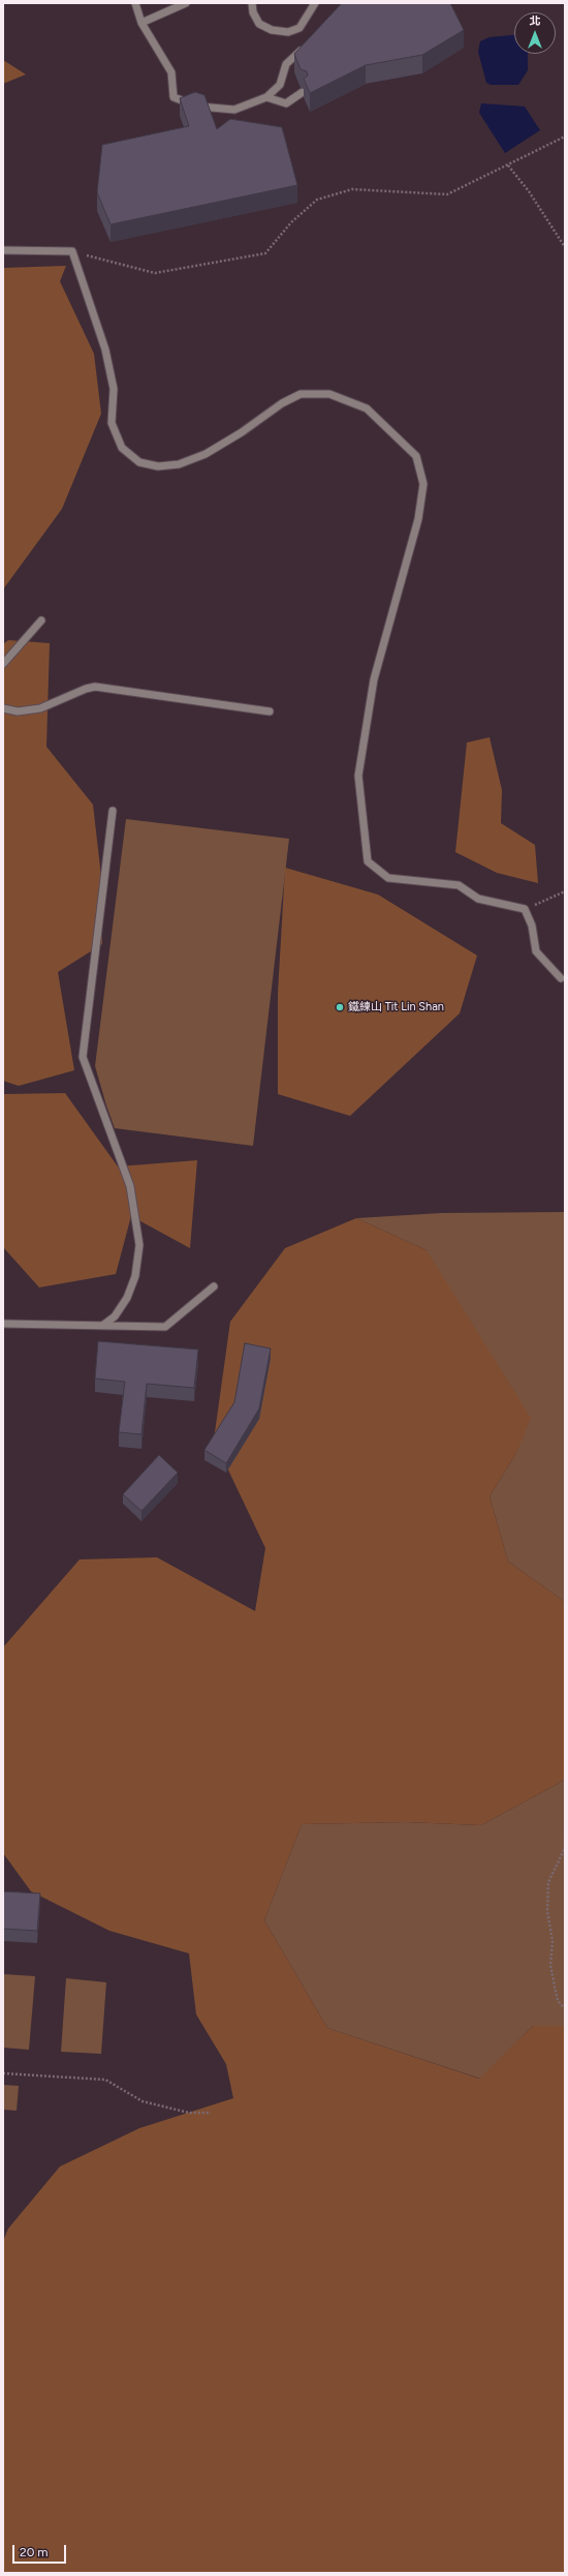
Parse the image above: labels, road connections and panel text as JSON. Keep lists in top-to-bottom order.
{
  "places": ["鐵練山 Tit Lin Shan"],
  "scale_bar": "20 m",
  "north": "top"
}
